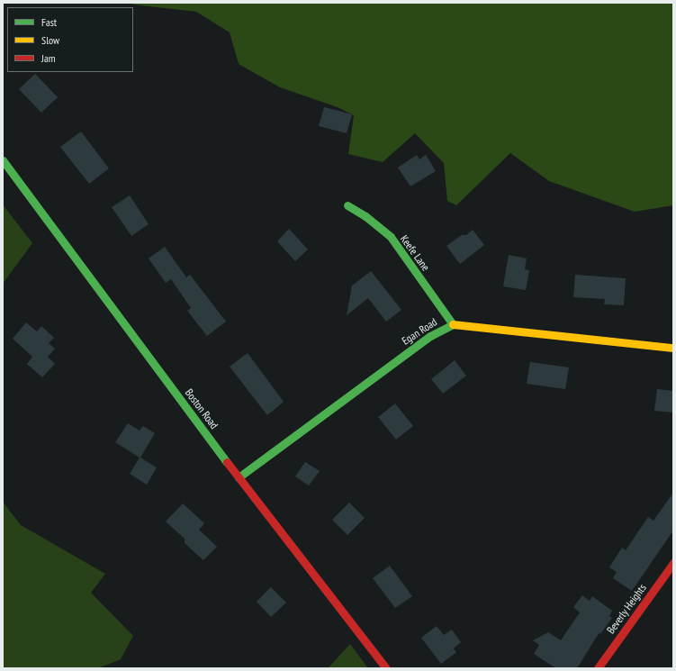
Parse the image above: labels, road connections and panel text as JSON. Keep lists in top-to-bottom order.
{
  "streets": {
    "street": [
      "Keefe Lane",
      "Egan Road",
      "Boston Road",
      "Beverly Heights"
    ]
  },
  "crossings": [
    ["Keefe Lane", "Egan Road"],
    ["Egan Road", "Boston Road"]
  ],
  "legend": ["Fast", "Slow", "Jam"]
}
